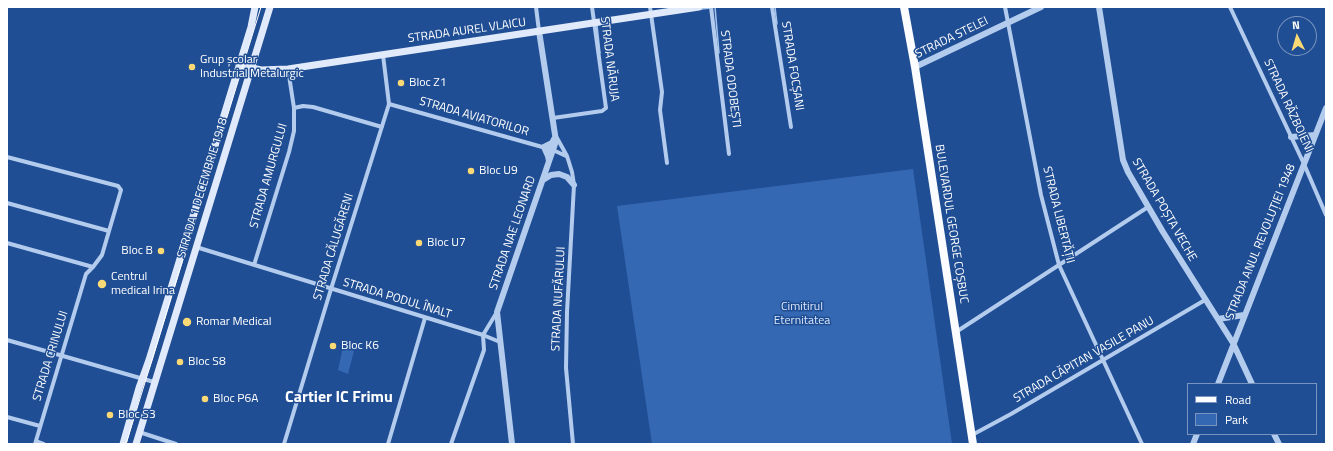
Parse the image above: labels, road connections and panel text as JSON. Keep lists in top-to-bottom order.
{
  "streets": {
    "main road": ["STRADA AUREL VLAICU", "STRADA 1 DECEMBRIE 1918", "BULEVARDUL GEORGE COȘBUC"],
    "street": [
      "STRADA STELEI",
      "STRADA NĂRUJA",
      "STRADA FOCȘANI",
      "STRADA ODOBEȘTI",
      "STRADA RĂZBOIENI",
      "STRADA AVIATORILOR",
      "STRADA AMURGULUI",
      "STRADA POȘTA VECHE",
      "STRADA LIBERTĂȚII",
      "STRADA NAE LEONARD",
      "STRADA ANUL REVOLUȚIEI 1948",
      "STRADA CĂLUGĂRENI",
      "STRADA PODUL ÎNALT",
      "STRADA NUFĂRULUI",
      "STRADA CRINULUI",
      "STRADA CĂPITAN VASILE PANU"
    ]
  },
  "crossings": [
    ["STRADA AUREL VLAICU", "STRADA NĂRUJA"],
    ["STRADA AUREL VLAICU", "STRADA AMURGULUI"],
    ["STRADA AUREL VLAICU", "STRADA 1 DECEMBRIE 1918"],
    ["STRADA AUREL VLAICU", "STRADA NAE LEONARD"],
    ["STRADA AUREL VLAICU", "STRADA CĂLUGĂRENI"],
    ["STRADA STELEI", "STRADA LIBERTĂȚII"],
    ["STRADA STELEI", "BULEVARDUL GEORGE COȘBUC"],
    ["STRADA NĂRUJA", "STRADA NAE LEONARD"],
    ["STRADA RĂZBOIENI", "STRADA ANUL REVOLUȚIEI 1948"],
    ["STRADA AVIATORILOR", "STRADA NAE LEONARD"],
    ["STRADA AVIATORILOR", "STRADA CĂLUGĂRENI"],
    ["STRADA AMURGULUI", "STRADA PODUL ÎNALT"],
    ["STRADA 1 DECEMBRIE 1918", "STRADA PODUL ÎNALT"],
    ["STRADA POȘTA VECHE", "STRADA ANUL REVOLUȚIEI 1948"],
    ["STRADA POȘTA VECHE", "STRADA CĂPITAN VASILE PANU"],
    ["STRADA LIBERTĂȚII", "STRADA CĂPITAN VASILE PANU"],
    ["BULEVARDUL GEORGE COȘBUC", "STRADA CĂPITAN VASILE PANU"],
    ["STRADA NAE LEONARD", "STRADA PODUL ÎNALT"],
    ["STRADA NAE LEONARD", "STRADA NUFĂRULUI"],
    ["STRADA CĂLUGĂRENI", "STRADA PODUL ÎNALT"]
  ],
  "districts": ["Cartier IC Frimu"],
  "parks": ["Cimitirul Eternitatea"],
  "places": [
    "Grup școlar Industrial Metalurgic",
    "Bloc Z1",
    "Bloc U9",
    "Bloc U7",
    "Bloc B",
    "Centrul medical Irina",
    "Romar Medical",
    "Bloc K6",
    "Bloc S8",
    "Bloc P6A",
    "Bloc S3"
  ],
  "legend": ["Road", "Park"],
  "north": "top"
}
